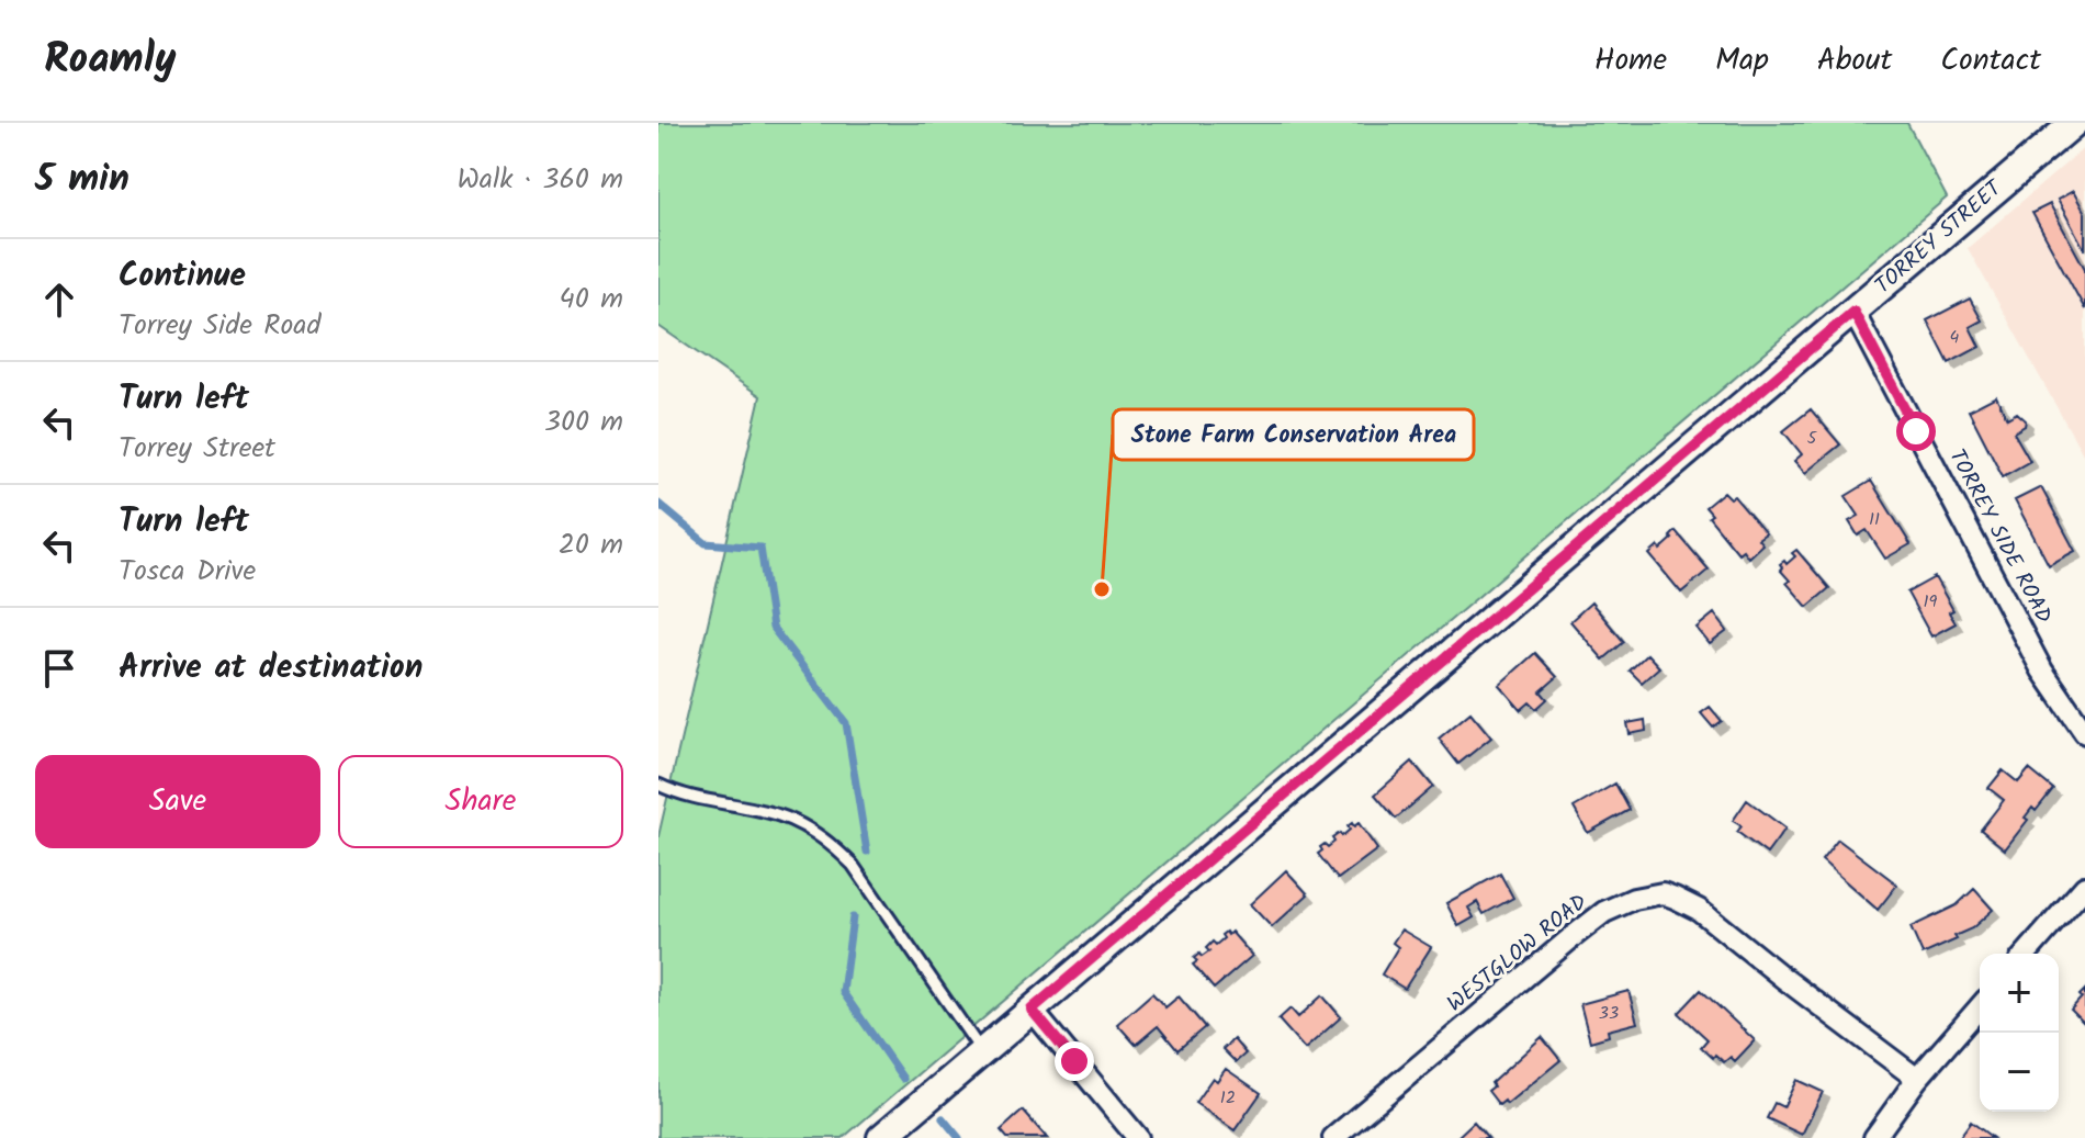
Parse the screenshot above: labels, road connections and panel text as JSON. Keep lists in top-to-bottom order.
{
  "streets": {
    "main road": ["TORREY STREET"],
    "street": ["TORREY SIDE ROAD", "WESTGLOW ROAD"]
  },
  "crossings": [
    ["TORREY STREET", "TORREY SIDE ROAD"]
  ],
  "places": ["Stone Farm Conservation Area"],
  "house_numbers": [
    "4",
    "5",
    "11",
    "19",
    "33",
    "12"
  ],
  "page": {
    "header": "Roamly",
    "nav": [
      "Home",
      "Map",
      "About",
      "Contact"
    ],
    "heading": ["5 min", "Walk · 360 m"],
    "list": [
      ["Continue", "Torrey Side Road", "40 m"],
      ["Turn left", "Torrey Street", "300 m"],
      ["Turn left", "Tosca Drive", "20 m"],
      "Arrive at destination"
    ],
    "buttons": ["Save", "Share"],
    "map_buttons": ["+", "−"]
  }
}
